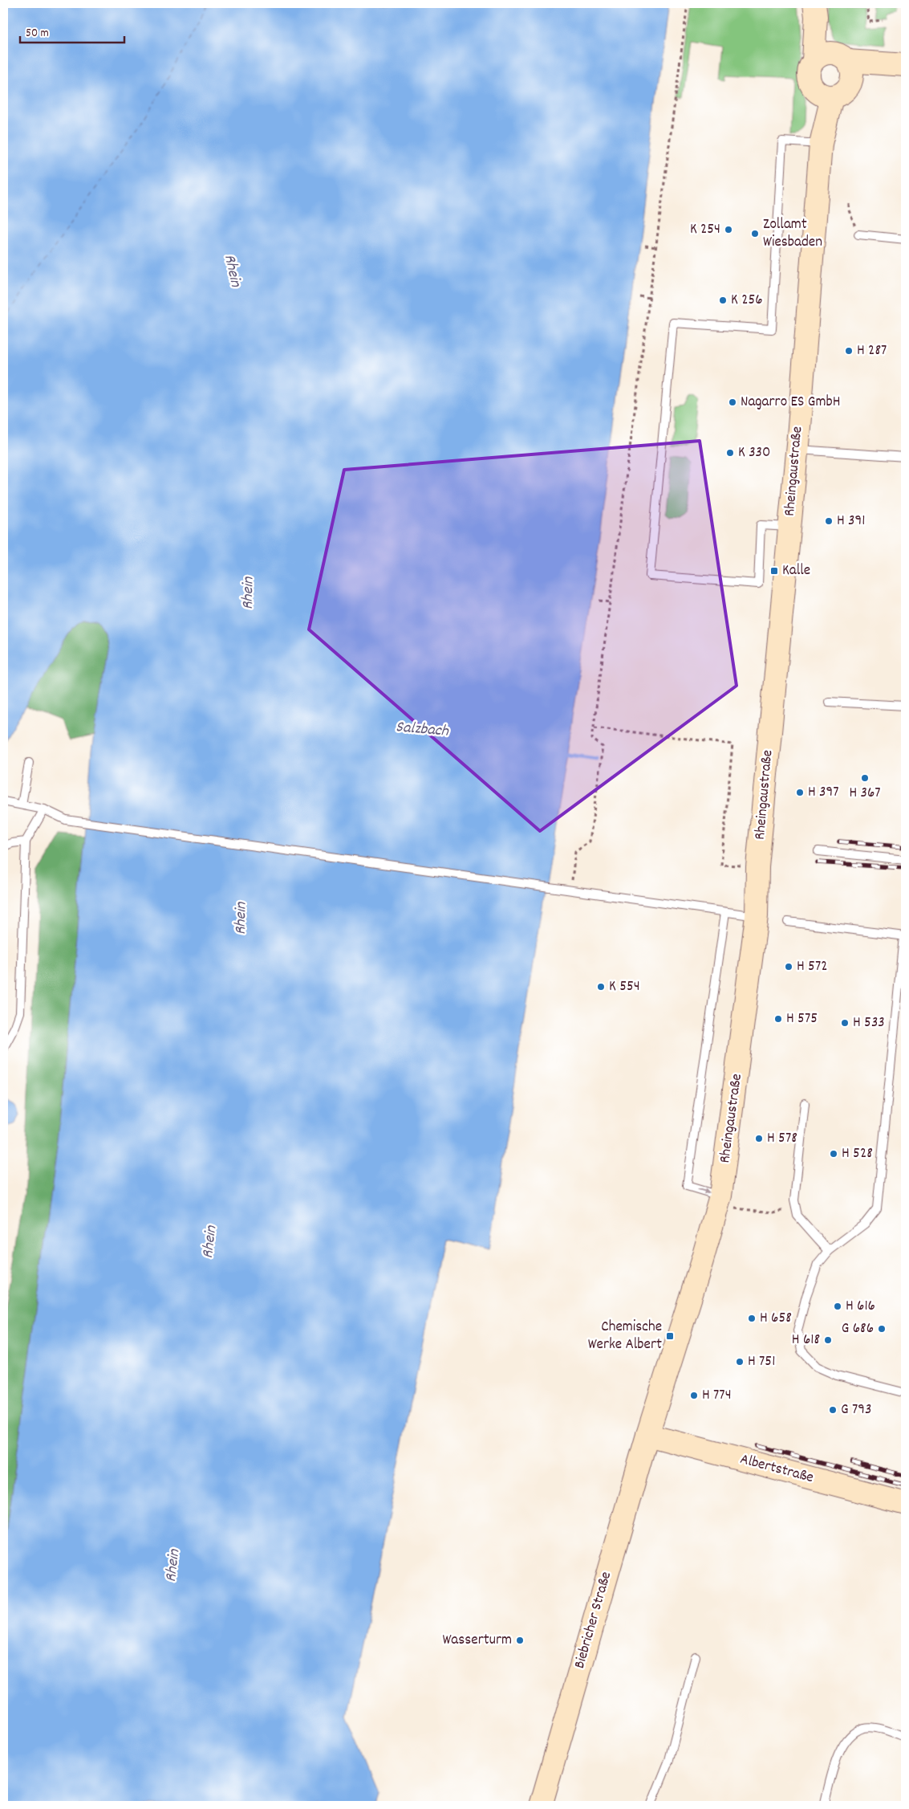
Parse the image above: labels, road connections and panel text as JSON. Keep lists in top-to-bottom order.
{
  "streets": {
    "street": ["Rheingaustraße", "Albertstraße", "Biebricher Straße"]
  },
  "crossings": [
    ["Rheingaustraße", "Albertstraße"],
    ["Rheingaustraße", "Biebricher Straße"],
    ["Albertstraße", "Biebricher Straße"]
  ],
  "water": ["Rhein", "Salzbach"],
  "places": {
    "other": [
      "K 254",
      "Zollamt Wiesbaden",
      "K 256",
      "H 287",
      "Nagarro ES GmbH",
      "K 330",
      "H 391",
      "H 367",
      "H 397",
      "H 572",
      "K 554",
      "H 575",
      "H 533",
      "H 578",
      "H 528",
      "H 616",
      "H 658",
      "G 686",
      "H 618",
      "H 751",
      "H 774",
      "G 793",
      "Wasserturm"
    ],
    "transit": ["Kalle", "Chemische Werke Albert"]
  },
  "scale_bar": "50 m"
}
